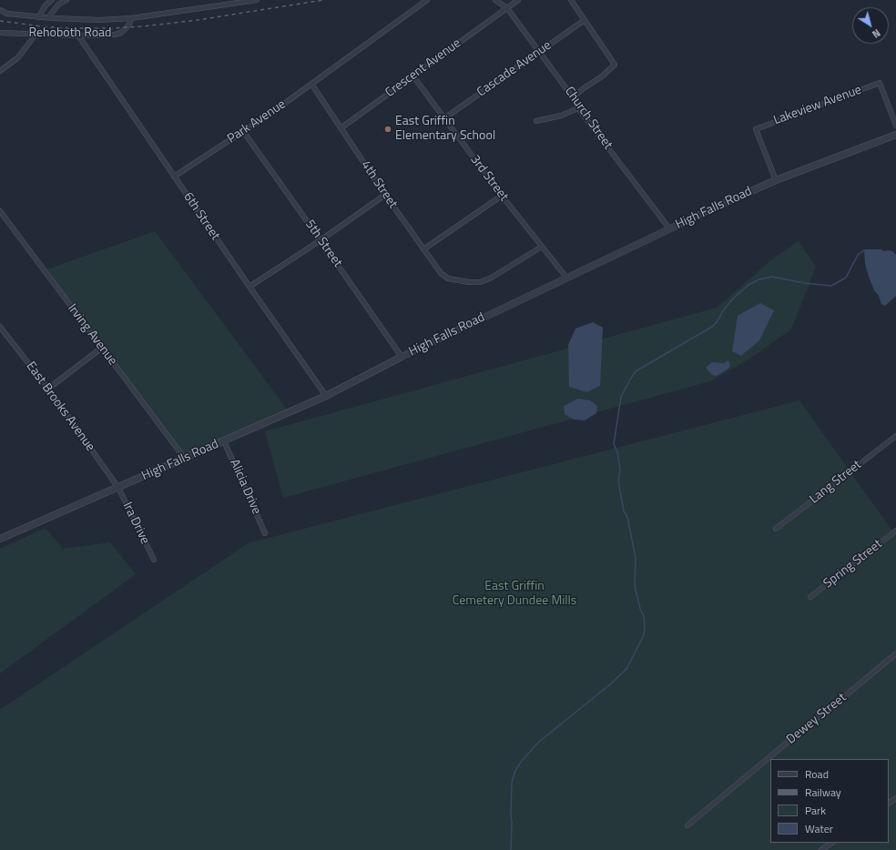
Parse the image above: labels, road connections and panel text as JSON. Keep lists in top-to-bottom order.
{
  "streets": {
    "street": [
      "Rehoboth Road",
      "Crescent Avenue",
      "Cascade Avenue",
      "Lakeview Avenue",
      "Church Street",
      "Park Avenue",
      "3rd Street",
      "4th Street",
      "High Falls Road",
      "6th Street",
      "5th Street",
      "Irving Avenue",
      "East Brooks Avenue",
      "Lang Street",
      "Alicia Drive",
      "Ira Drive",
      "Spring Street",
      "Dewey Street"
    ]
  },
  "crossings": [
    ["Rehoboth Road", "6th Street"],
    ["Crescent Avenue", "Church Street"],
    ["Crescent Avenue", "3rd Street"],
    ["Crescent Avenue", "4th Street"],
    ["Cascade Avenue", "Church Street"],
    ["Cascade Avenue", "3rd Street"],
    ["Lakeview Avenue", "High Falls Road"],
    ["Church Street", "High Falls Road"],
    ["Park Avenue", "4th Street"],
    ["Park Avenue", "6th Street"],
    ["Park Avenue", "5th Street"],
    ["3rd Street", "4th Street"],
    ["3rd Street", "High Falls Road"],
    ["High Falls Road", "6th Street"],
    ["High Falls Road", "5th Street"],
    ["High Falls Road", "Irving Avenue"],
    ["High Falls Road", "East Brooks Avenue"],
    ["High Falls Road", "Alicia Drive"],
    ["High Falls Road", "Ira Drive"],
    ["East Brooks Avenue", "Ira Drive"]
  ],
  "parks": ["East Griffin Cemetery Dundee Mills"],
  "places": ["East Griffin Elementary School"],
  "legend": [
    "Road",
    "Railway",
    "Park",
    "Water"
  ],
  "north": "bottom right"
}
